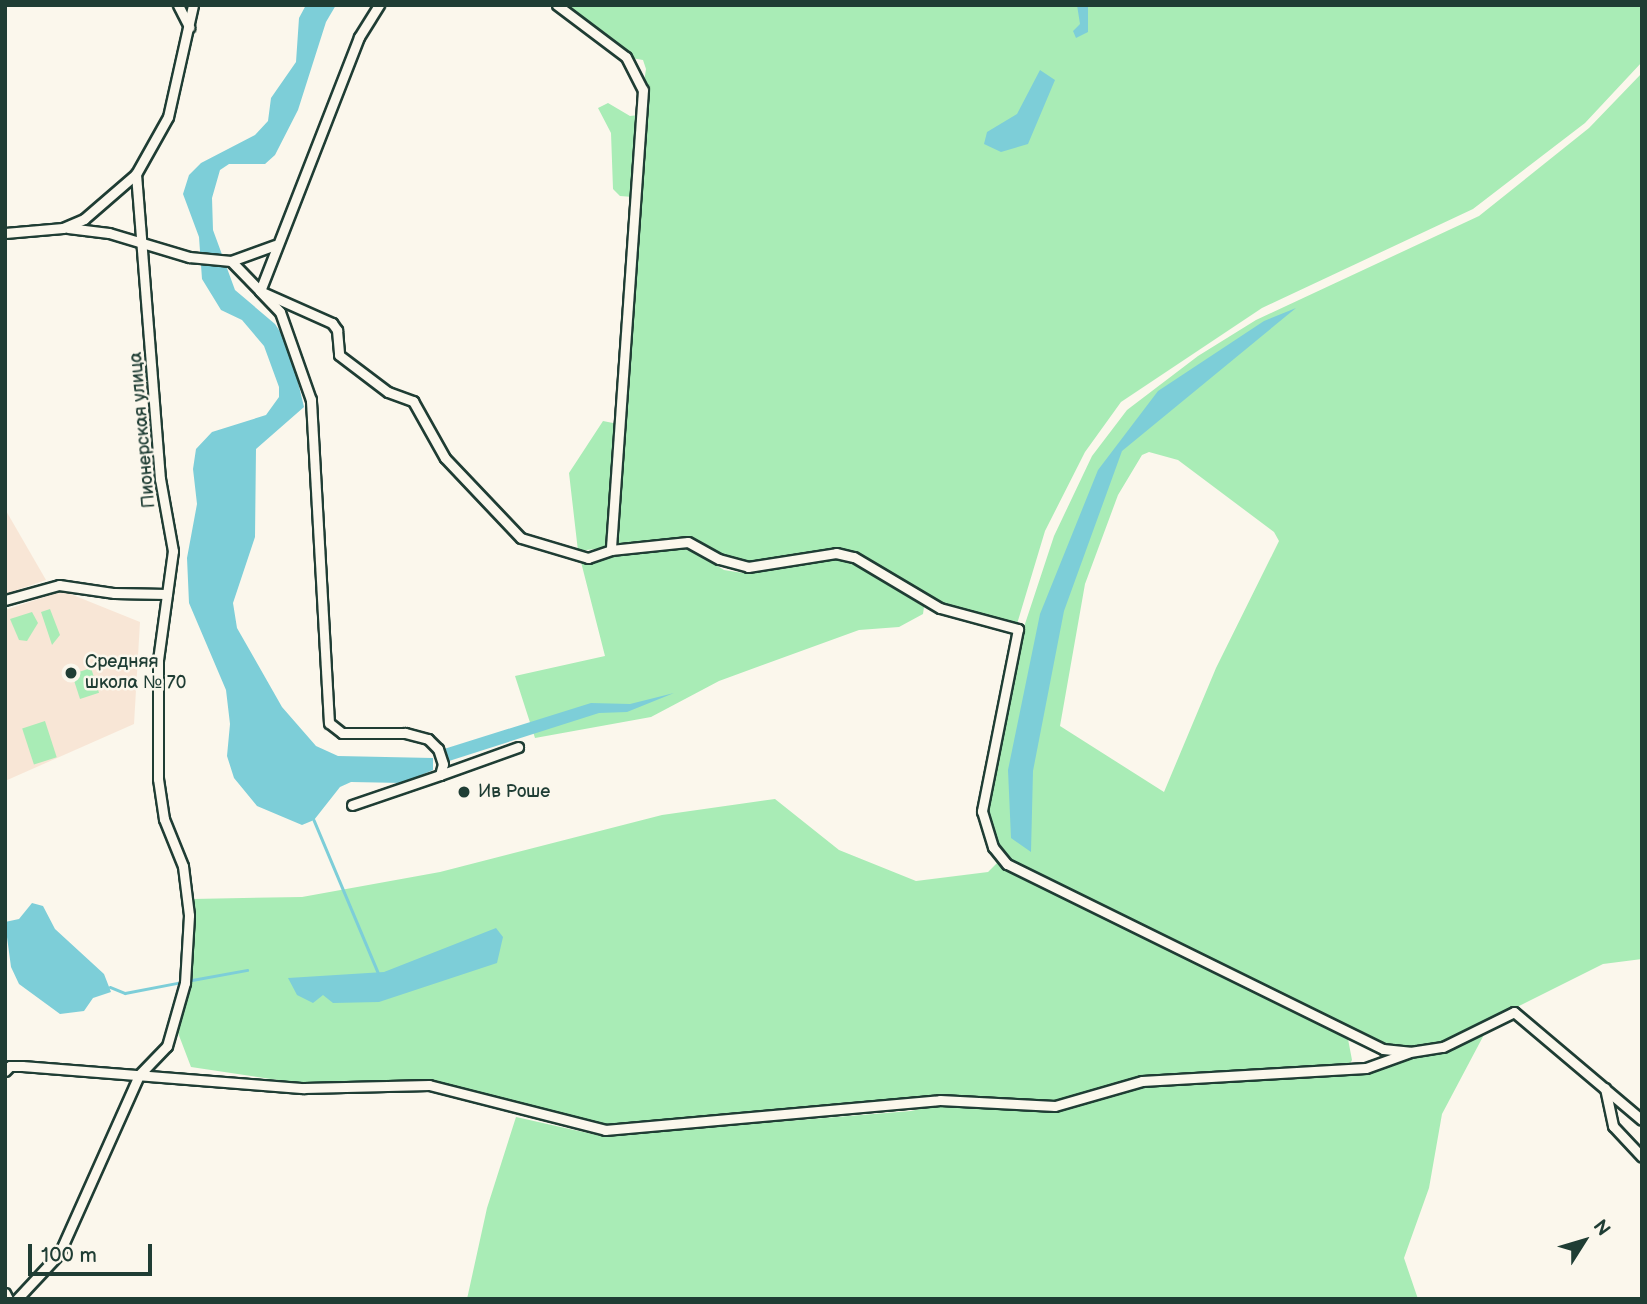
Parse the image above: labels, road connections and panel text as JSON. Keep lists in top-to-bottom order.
{
  "streets": {
    "street": ["Пионерская улица"]
  },
  "places": ["Средняя школа № 70", "Ив Роше"],
  "scale_bar": "100 m",
  "north": "top right"
}
